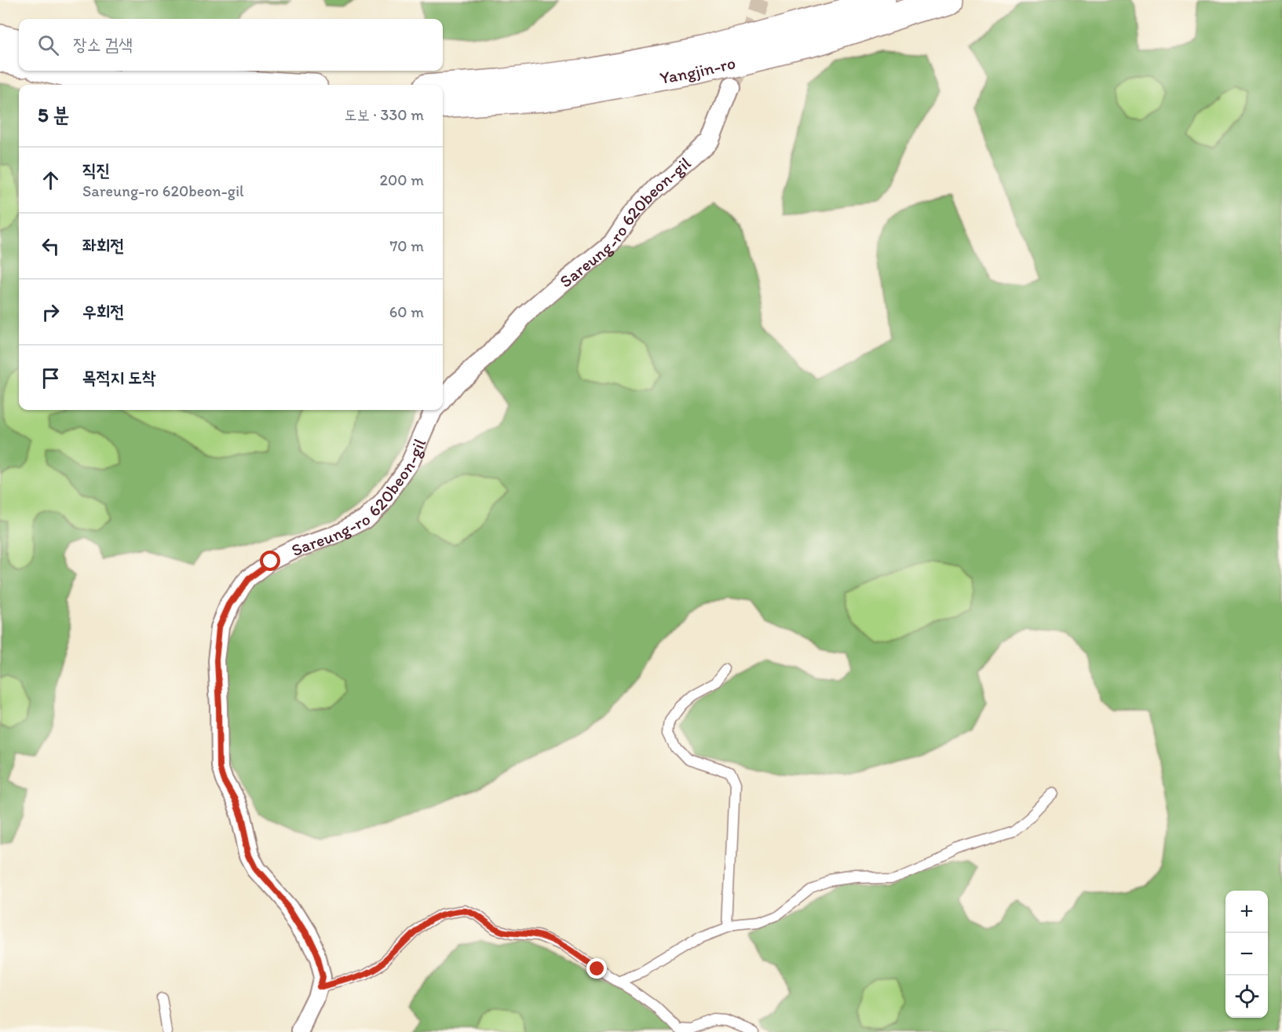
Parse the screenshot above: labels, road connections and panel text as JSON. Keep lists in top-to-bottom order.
{
  "streets": {
    "main road": ["Yangjin-ro"],
    "street": ["Sareung-ro 620beon-gil"]
  },
  "page": {
    "search": "장소 검색",
    "heading": ["5 분", "도보 · 330 m"],
    "list": [
      ["직진", "Sareung-ro 620beon-gil", "200 m"],
      ["좌회전", "70 m"],
      ["우회전", "60 m"],
      "목적지 도착"
    ],
    "map_buttons": ["+", "−"]
  }
}
